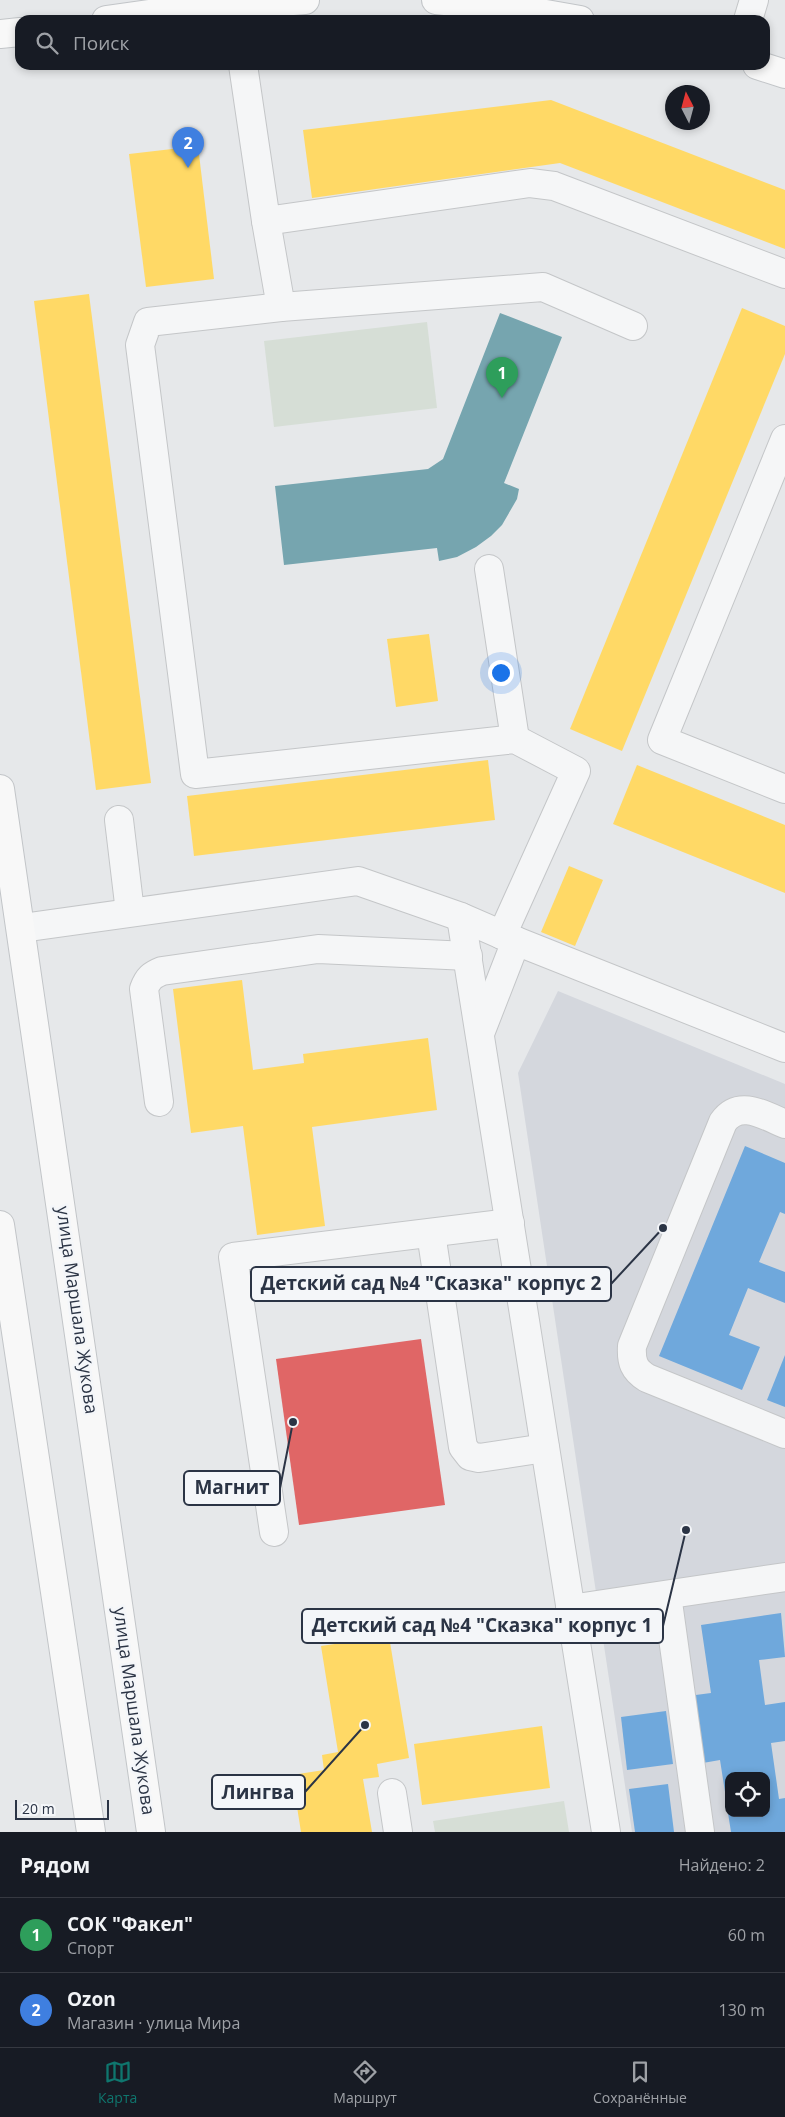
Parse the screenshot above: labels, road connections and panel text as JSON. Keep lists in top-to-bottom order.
{
  "streets": {
    "main road": ["улица Маршала Жукова"]
  },
  "places": [
    "Детский сад №4 \"Сказка\" корпус 2",
    "Магнит",
    "Детский сад №4 \"Сказка\" корпус 1",
    "Лингва"
  ],
  "scale_bar": "20 m",
  "north": "top",
  "page": {
    "search": "Поиск",
    "pins": ["2", "1"],
    "scale": "20 m",
    "heading": ["Рядом", "Найдено: 2"],
    "list": [
      {
        "mark": "1",
        "name": "СОК \"Факел\"",
        "note": "Спорт",
        "value": "60 m"
      },
      {
        "mark": "2",
        "name": "Ozon",
        "note": "Магазин · улица Мира",
        "value": "130 m"
      }
    ],
    "nav": ["Карта", "Маршрут", "Сохранённые"]
  }
}
